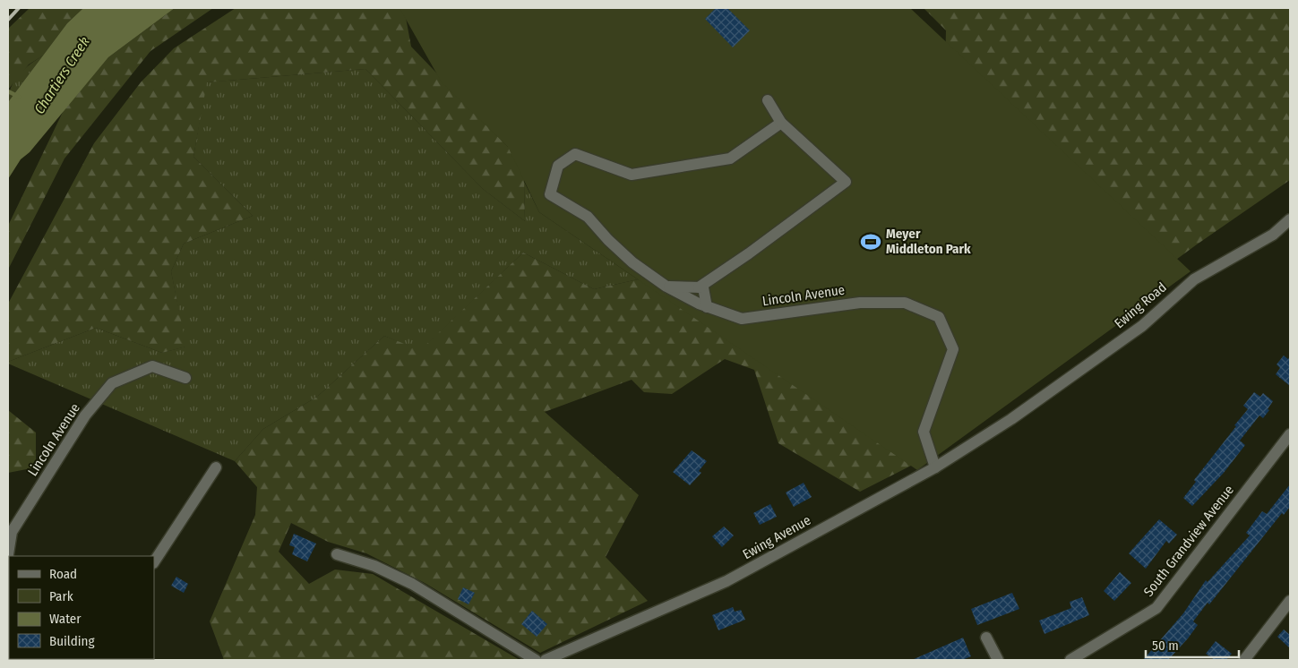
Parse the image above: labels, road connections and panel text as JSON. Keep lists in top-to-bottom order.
{
  "streets": {
    "street": [
      "Lincoln Avenue",
      "Ewing Road",
      "Ewing Avenue",
      "South Grandview Avenue"
    ]
  },
  "crossings": [
    ["Lincoln Avenue", "Ewing Avenue"],
    ["Ewing Road", "Ewing Avenue"]
  ],
  "water": ["Chartiers Creek"],
  "places": {
    "sports": ["Meyer Middleton Park"]
  },
  "legend": [
    "Road",
    "Park",
    "Water",
    "Building"
  ],
  "scale_bar": "50 m"
}
